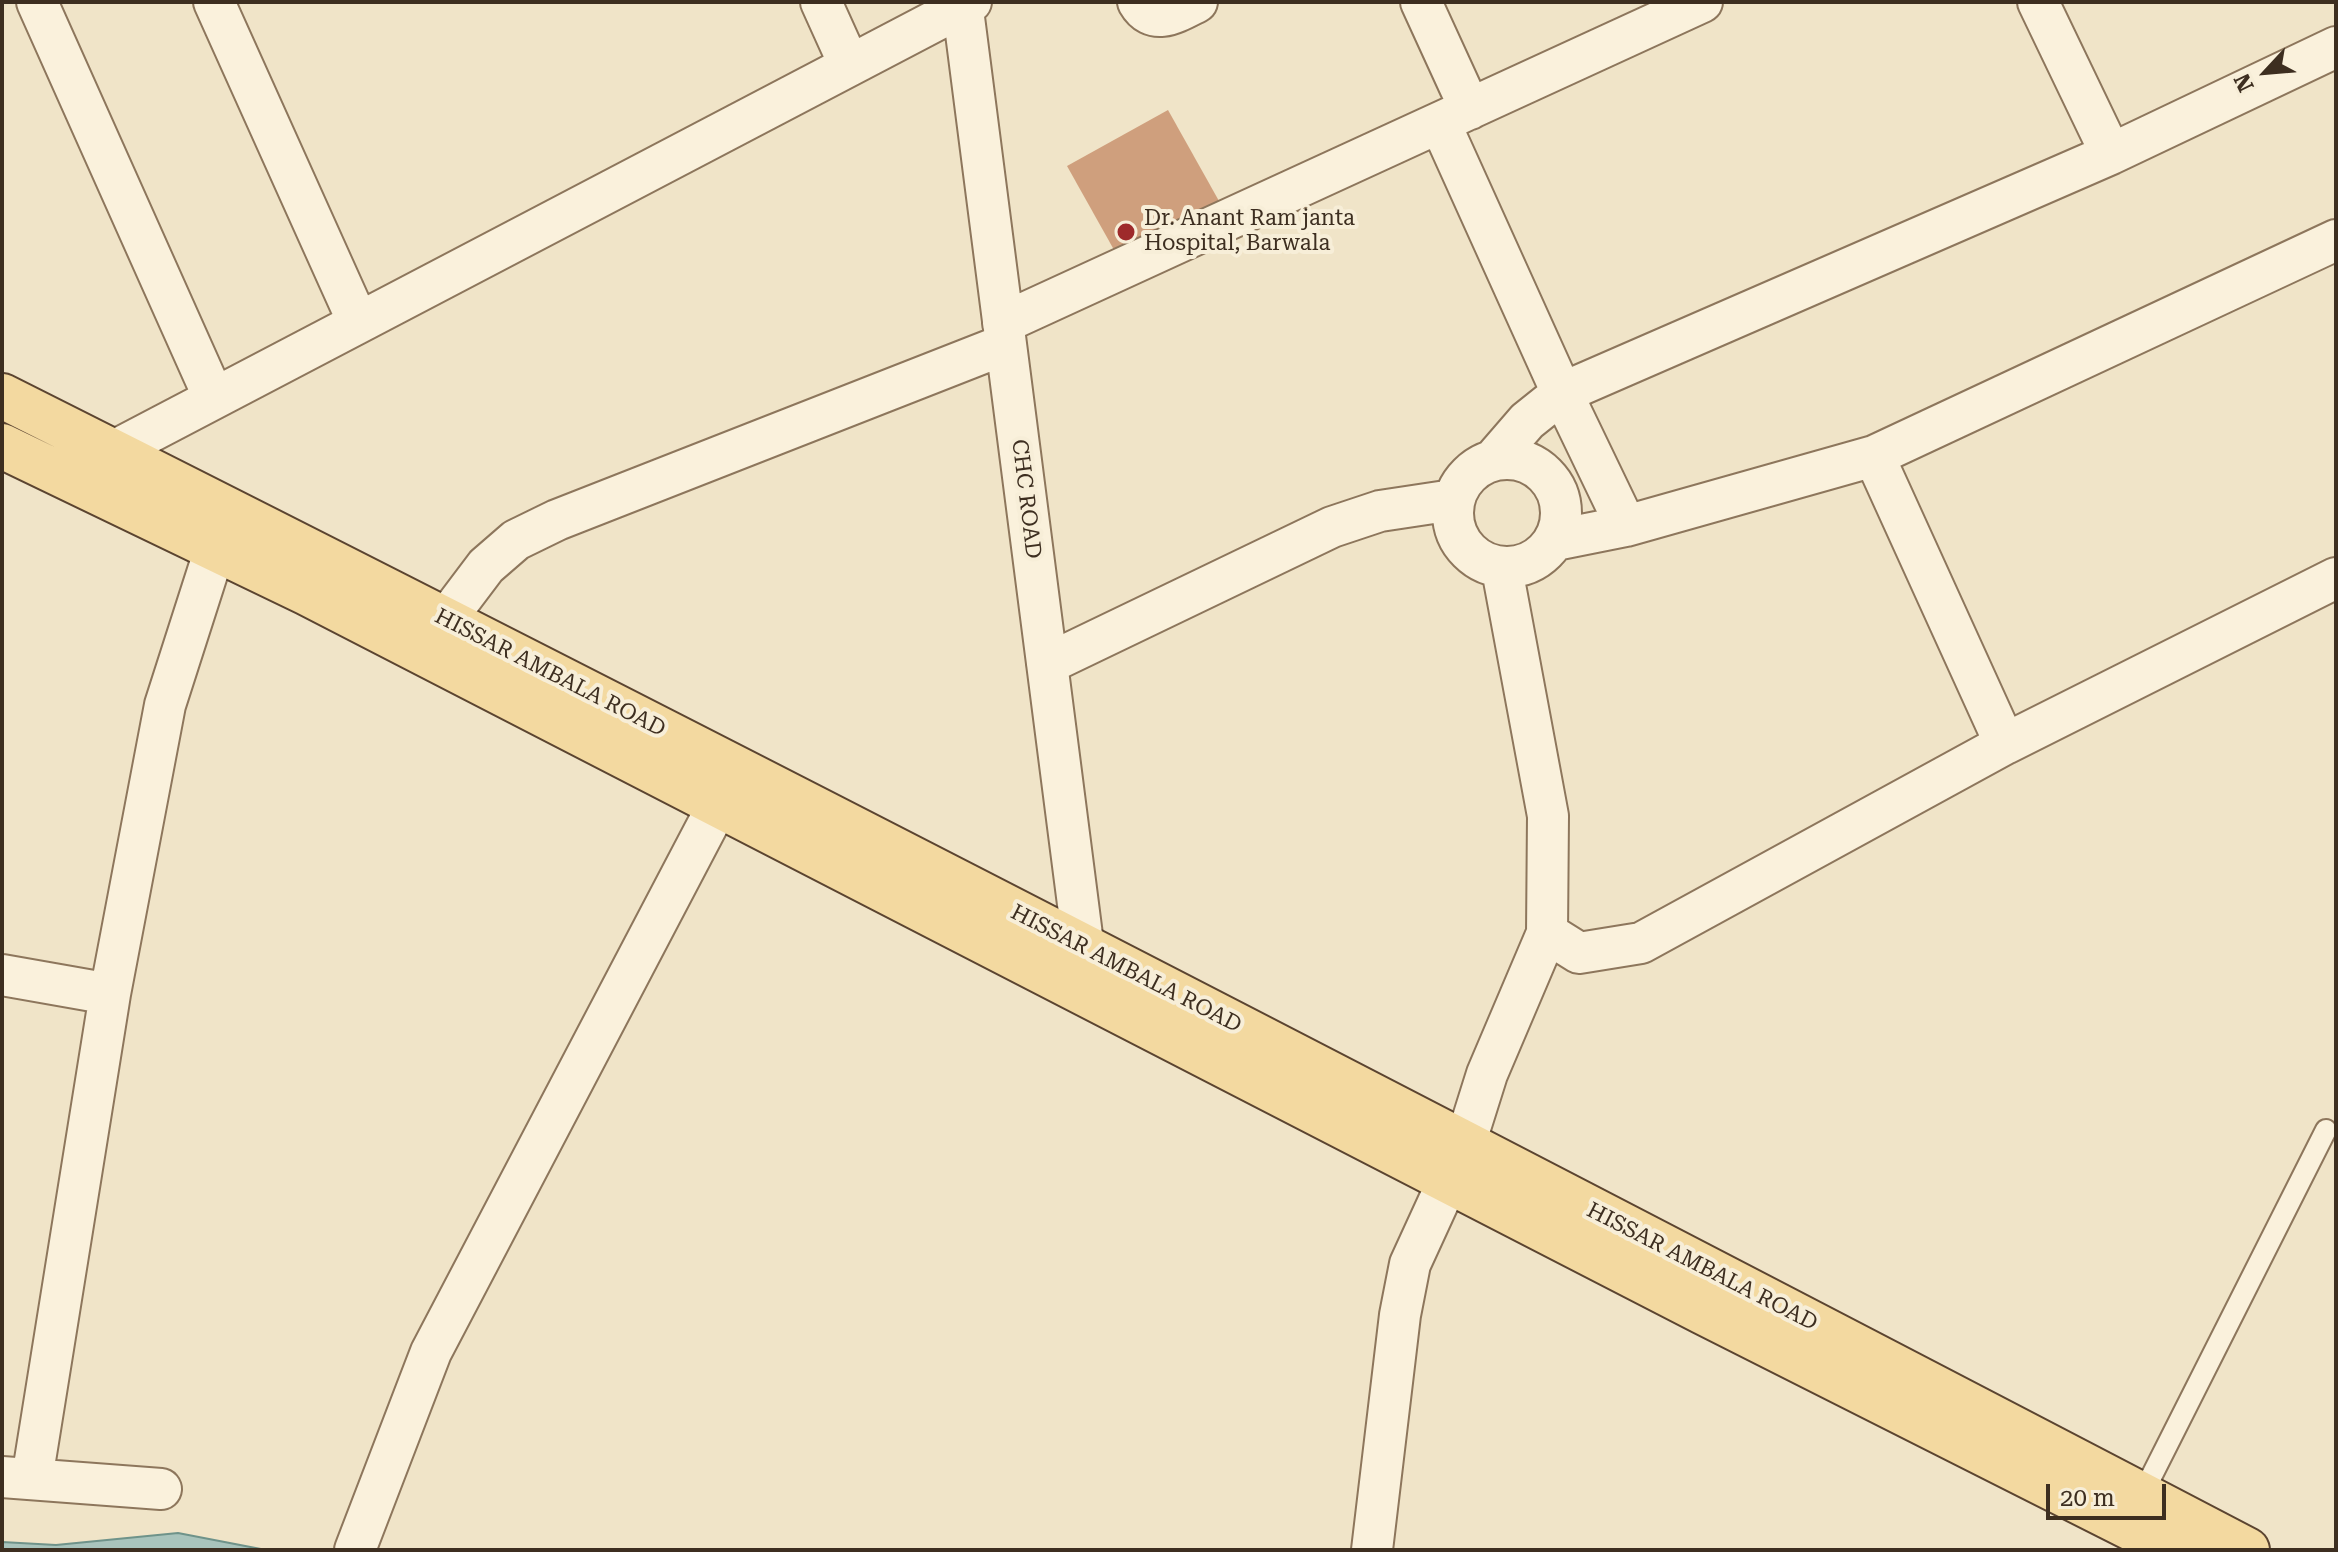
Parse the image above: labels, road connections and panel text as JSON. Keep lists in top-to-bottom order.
{
  "streets": {
    "main road": ["HISSAR AMBALA ROAD"],
    "street": ["CHC ROAD"]
  },
  "crossings": [
    ["CHC ROAD", "HISSAR AMBALA ROAD"]
  ],
  "places": ["Dr. Anant Ram janta Hospital, Barwala"],
  "scale_bar": "20 m",
  "north": "bottom left"
}
